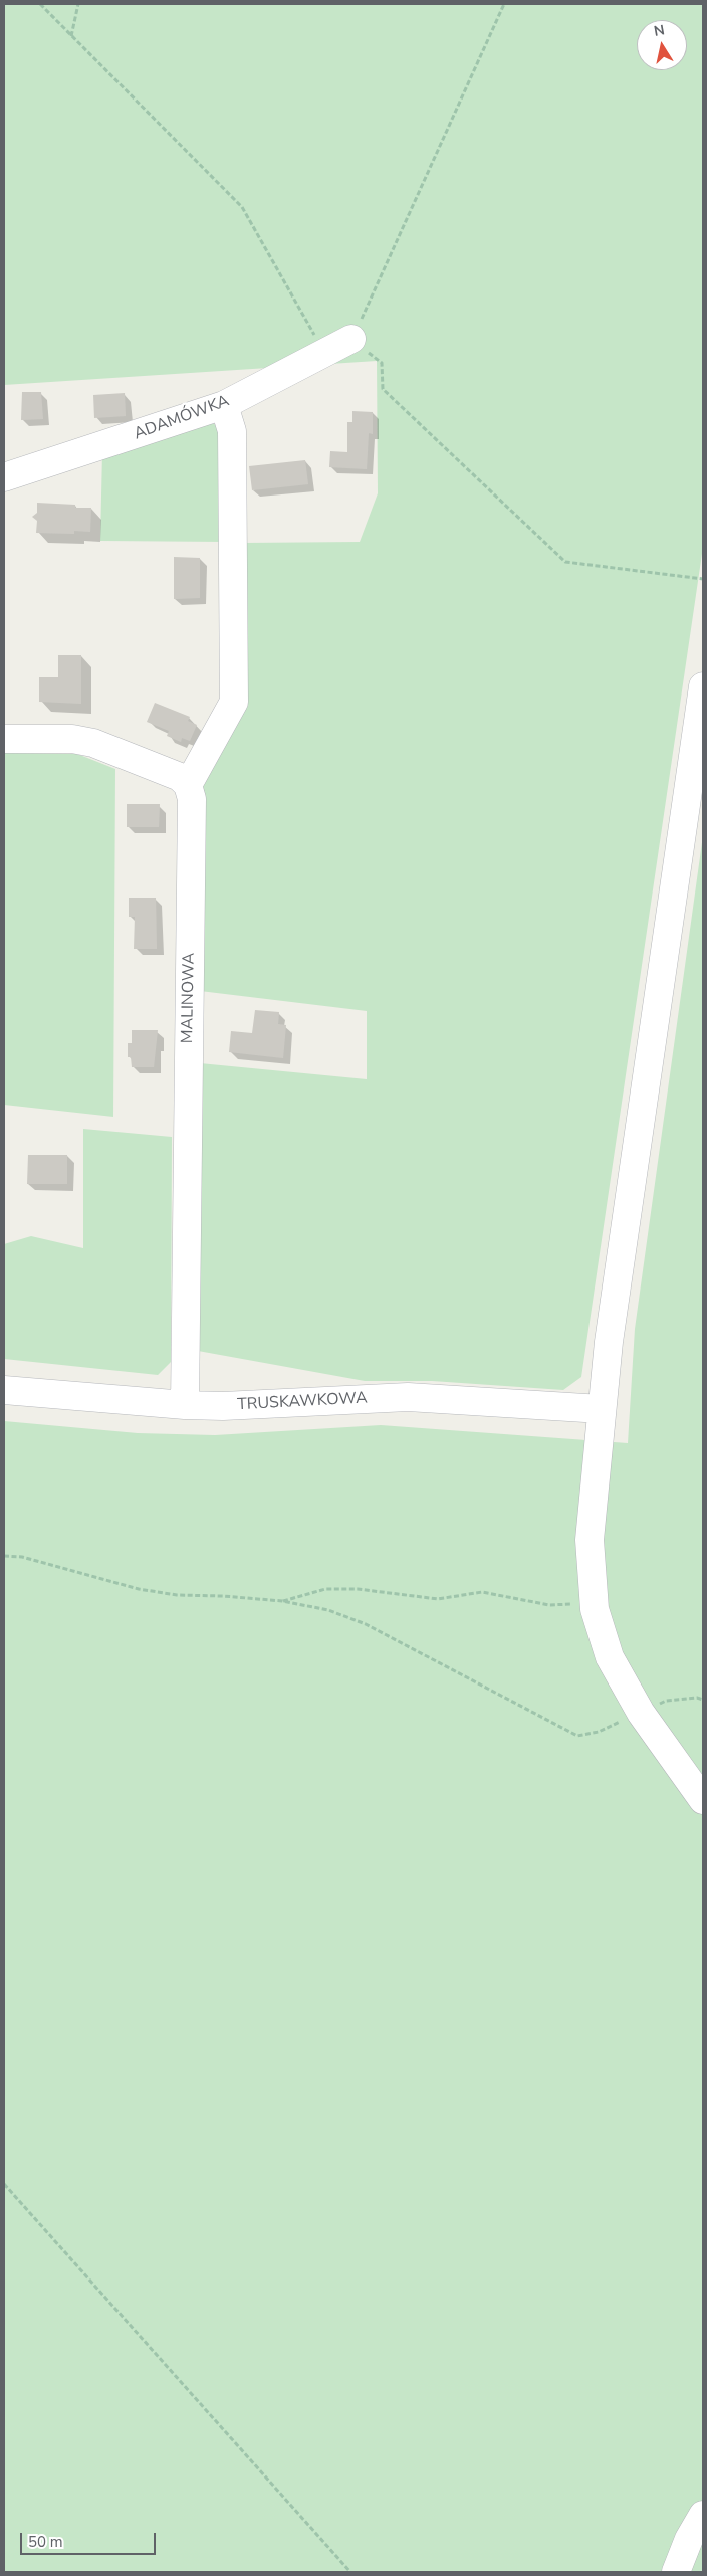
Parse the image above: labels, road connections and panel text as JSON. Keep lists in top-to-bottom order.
{
  "streets": {
    "street": ["ADAMÓWKA", "MALINOWA", "TRUSKAWKOWA"]
  },
  "crossings": [
    ["MALINOWA", "TRUSKAWKOWA"]
  ],
  "scale_bar": "50 m",
  "north": "top"
}
